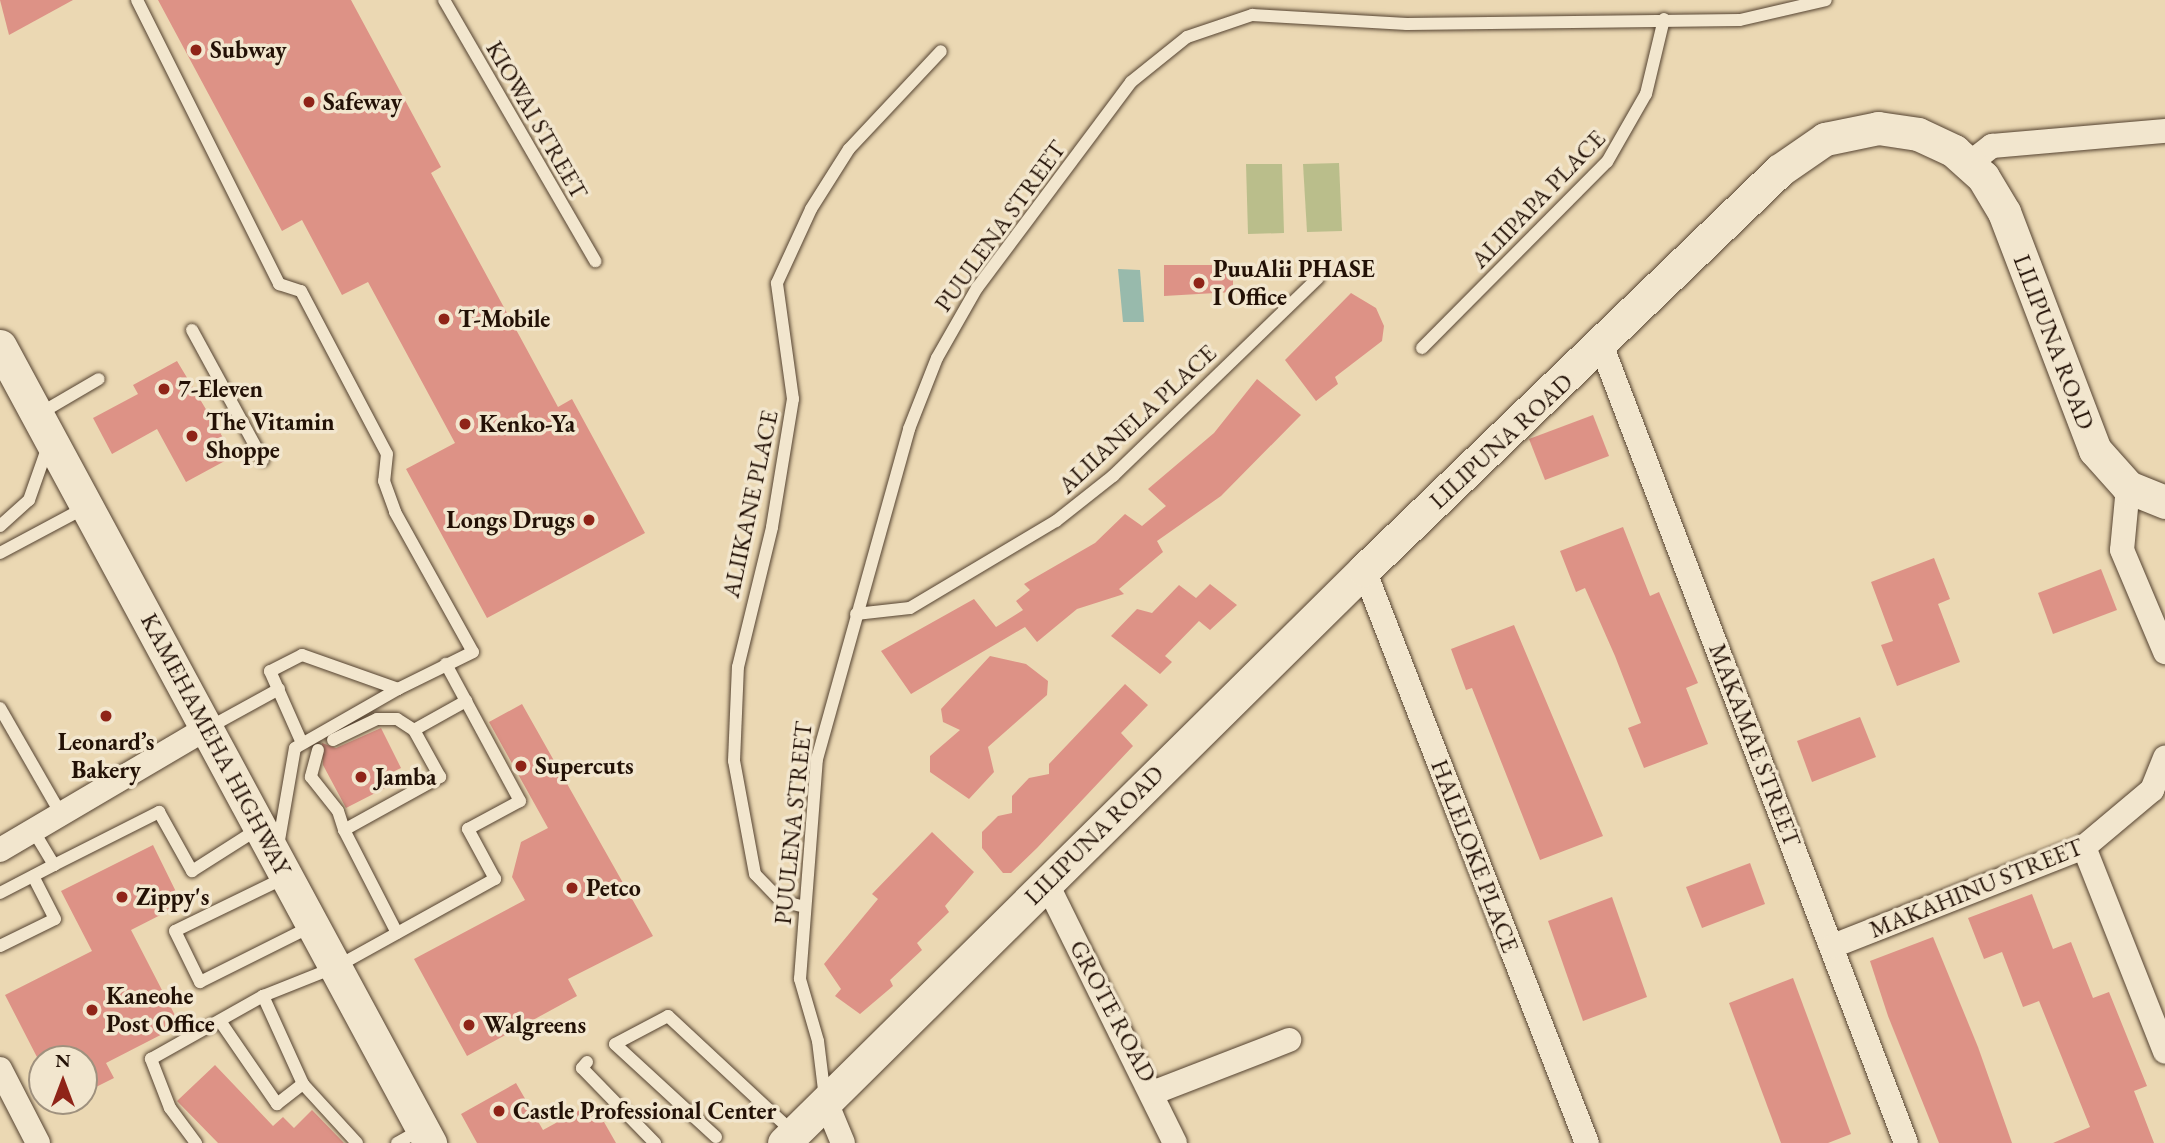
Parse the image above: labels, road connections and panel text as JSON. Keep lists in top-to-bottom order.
{
  "streets": {
    "street": [
      "LILIPUNA ROAD",
      "KAMEHAMEHA HIGHWAY",
      "MAKAMAE STREET",
      "HALELOKE PLACE",
      "MAKAHINU STREET",
      "GROTE ROAD"
    ],
    "lane": [
      "KIOWAI STREET",
      "ALIIPAPA PLACE",
      "PUULENA STREET",
      "ALIIANELA PLACE",
      "ALIIKANE PLACE"
    ]
  },
  "crossings": [
    ["ALIIPAPA PLACE", "PUULENA STREET"],
    ["PUULENA STREET", "LILIPUNA ROAD"],
    ["PUULENA STREET", "ALIIANELA PLACE"],
    ["PUULENA STREET", "ALIIKANE PLACE"],
    ["LILIPUNA ROAD", "MAKAMAE STREET"],
    ["LILIPUNA ROAD", "HALELOKE PLACE"],
    ["LILIPUNA ROAD", "GROTE ROAD"],
    ["MAKAMAE STREET", "MAKAHINU STREET"]
  ],
  "places": [
    "Subway",
    "Safeway",
    "PuuAlii PHASE I Office",
    "T-Mobile",
    "7-Eleven",
    "Kenko-Ya",
    "The Vitamin Shoppe",
    "Longs Drugs",
    "Leonard’s Bakery",
    "Supercuts",
    "Jamba",
    "Petco",
    "Zippy's",
    "Kaneohe Post Office",
    "Walgreens",
    "Castle Professional Center"
  ],
  "north": "top"
}
